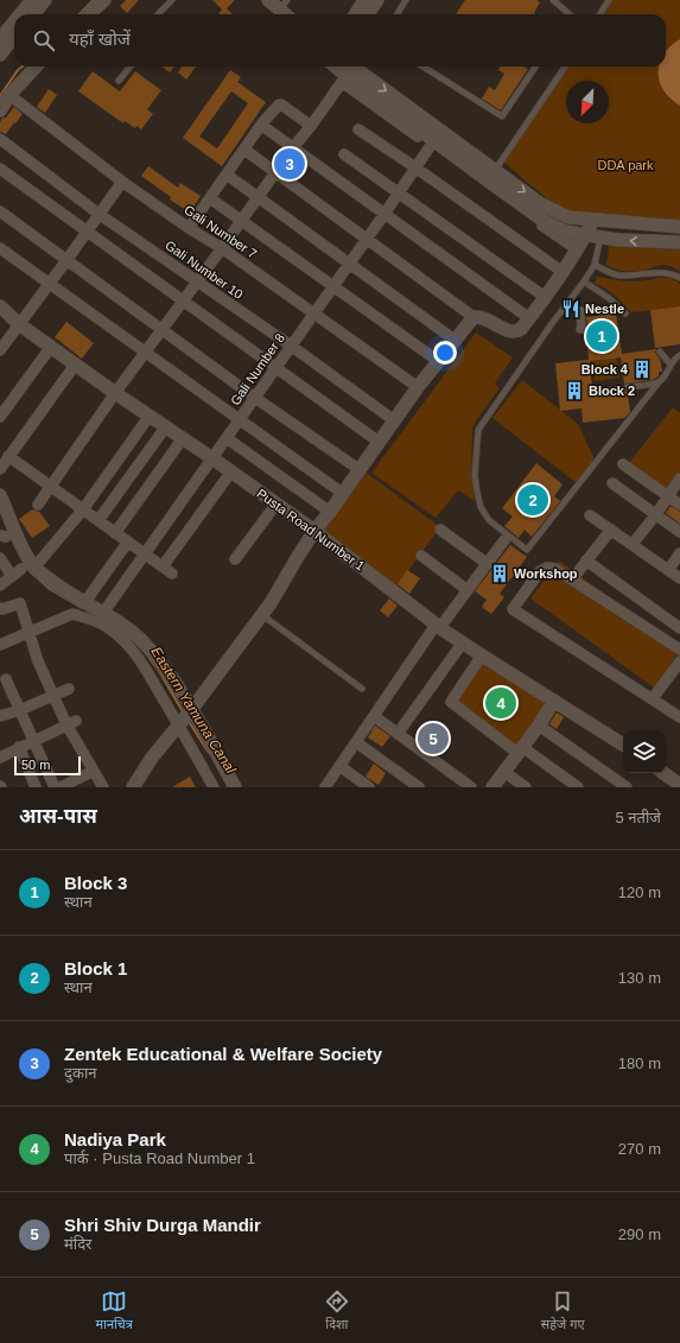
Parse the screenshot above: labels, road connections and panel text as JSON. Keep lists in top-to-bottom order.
{
  "streets": {
    "street": [
      "Gali Number 7",
      "Gali Number 10",
      "Gali Number 8",
      "Pusta Road Number 1"
    ]
  },
  "crossings": [
    ["Gali Number 7", "Gali Number 8"],
    ["Gali Number 10", "Gali Number 8"],
    ["Gali Number 8", "Pusta Road Number 1"]
  ],
  "water": ["Eastern Yamuna Canal"],
  "parks": ["DDA park"],
  "places": {
    "restaurant": ["Nestle"],
    "building": ["Block 4", "Block 2", "Workshop"]
  },
  "scale_bar": "50 m",
  "north": "bottom left",
  "page": {
    "search": "यहाँ खोजें",
    "pins": [
      "3",
      "1",
      "2",
      "4",
      "5"
    ],
    "scale": "50 m",
    "heading": ["आस-पास", "5 नतीजे"],
    "list": [
      {
        "mark": "1",
        "name": "Block 3",
        "note": "स्थान",
        "value": "120 m"
      },
      {
        "mark": "2",
        "name": "Block 1",
        "note": "स्थान",
        "value": "130 m"
      },
      {
        "mark": "3",
        "name": "Zentek Educational & Welfare Society",
        "note": "दुकान",
        "value": "180 m"
      },
      {
        "mark": "4",
        "name": "Nadiya Park",
        "note": "पार्क · Pusta Road Number 1",
        "value": "270 m"
      },
      {
        "mark": "5",
        "name": "Shri Shiv Durga Mandir",
        "note": "मंदिर",
        "value": "290 m"
      }
    ],
    "nav": ["मानचित्र", "दिशा", "सहेजे गए"]
  }
}
